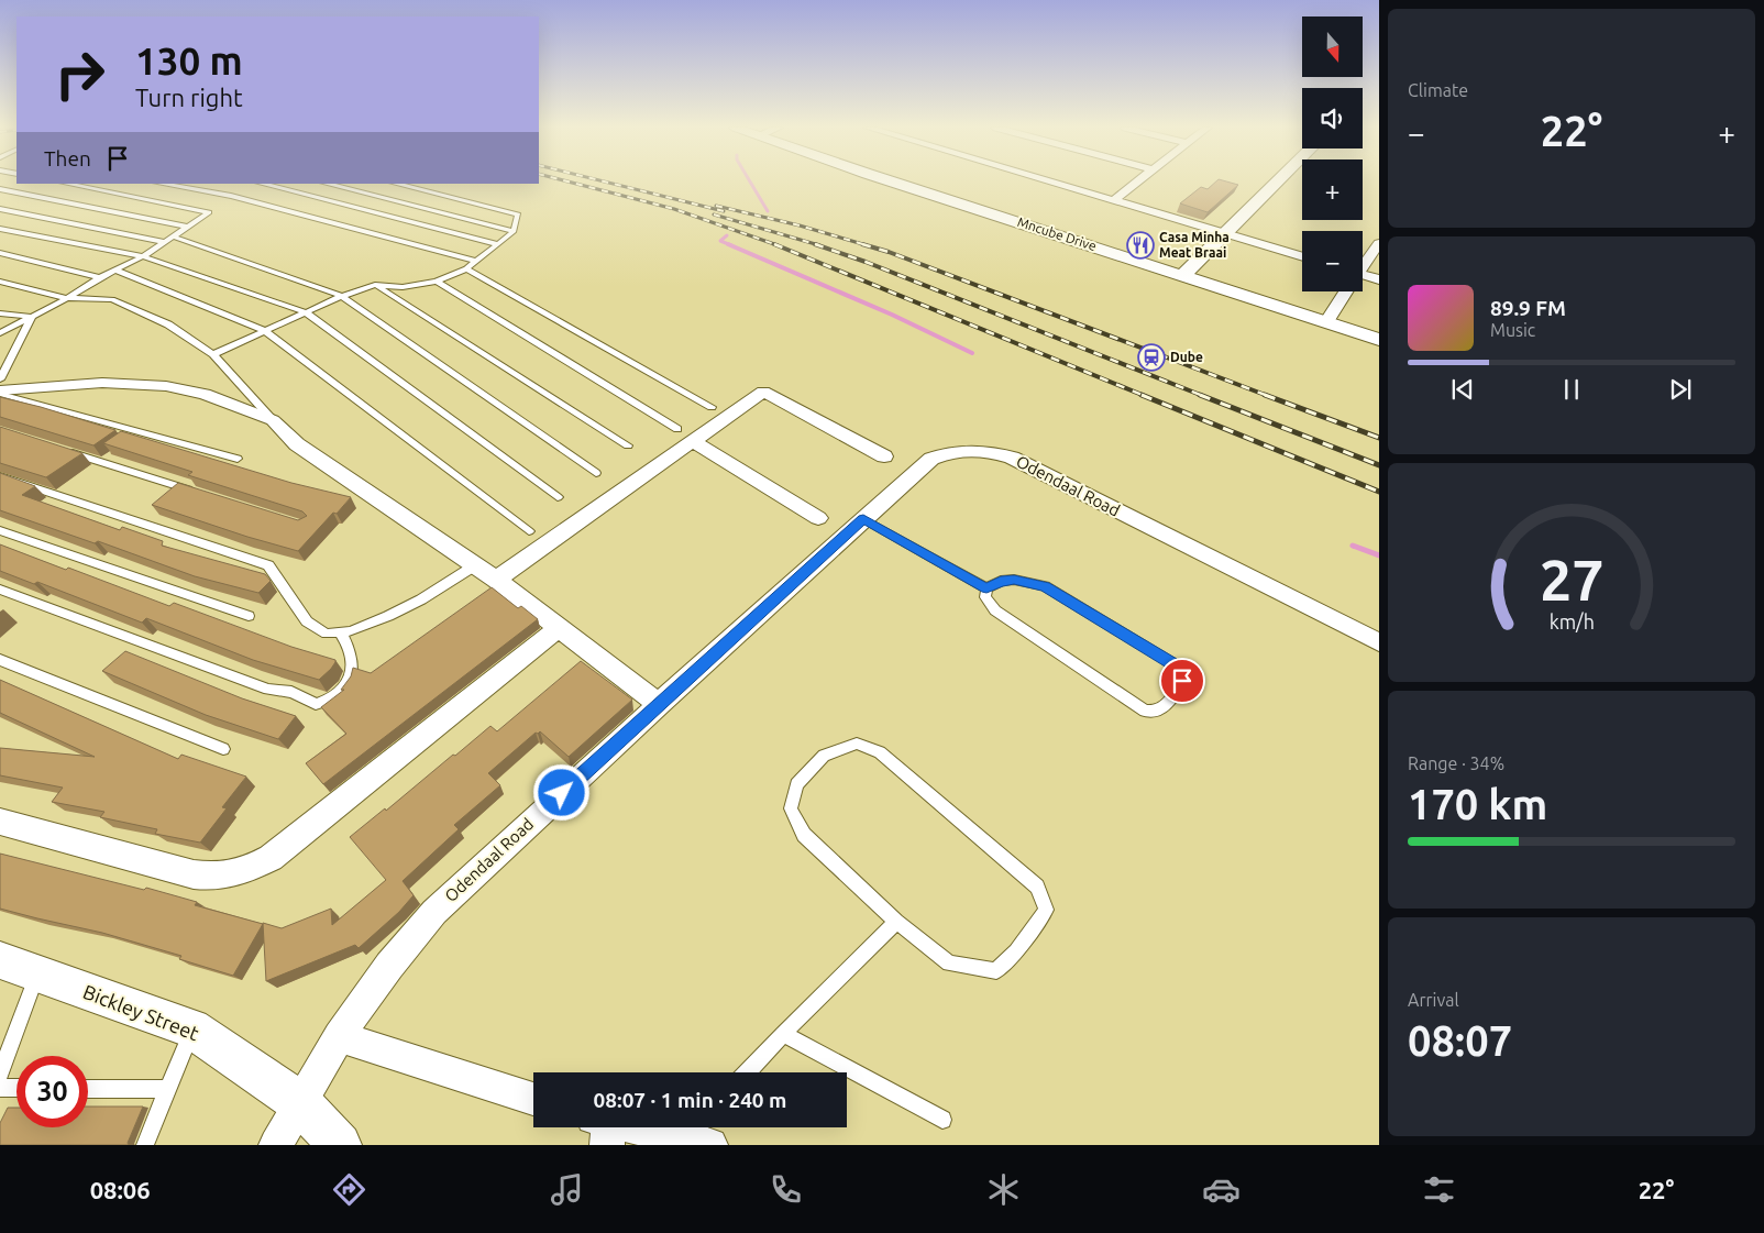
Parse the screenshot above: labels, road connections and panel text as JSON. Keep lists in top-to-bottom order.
{
  "streets": {
    "street": ["Mncube Drive", "Odendaal Road", "Bickley Street"]
  },
  "crossings": [
    ["Odendaal Road", "Bickley Street"]
  ],
  "places": {
    "restaurant": ["Casa Minha Meat Braai"],
    "station": ["Dube"]
  },
  "north": "bottom",
  "page": {
    "tile": [
      "Climate",
      ["Range · 34%", "170 km"],
      ["Arrival", "08:07"]
    ],
    "map_buttons": ["+", "−"],
    "turn": ["130 m", "Turn right"],
    "heat": ["−", "22°", "+"],
    "then": "Then",
    "song": ["89.9 FM", "Music"],
    "limit": "30",
    "trip": "08:07 · 1 min · 240 m",
    "tabs": ["08:06", "22°"],
    "gauge": ["27", "km/h"]
  }
}
